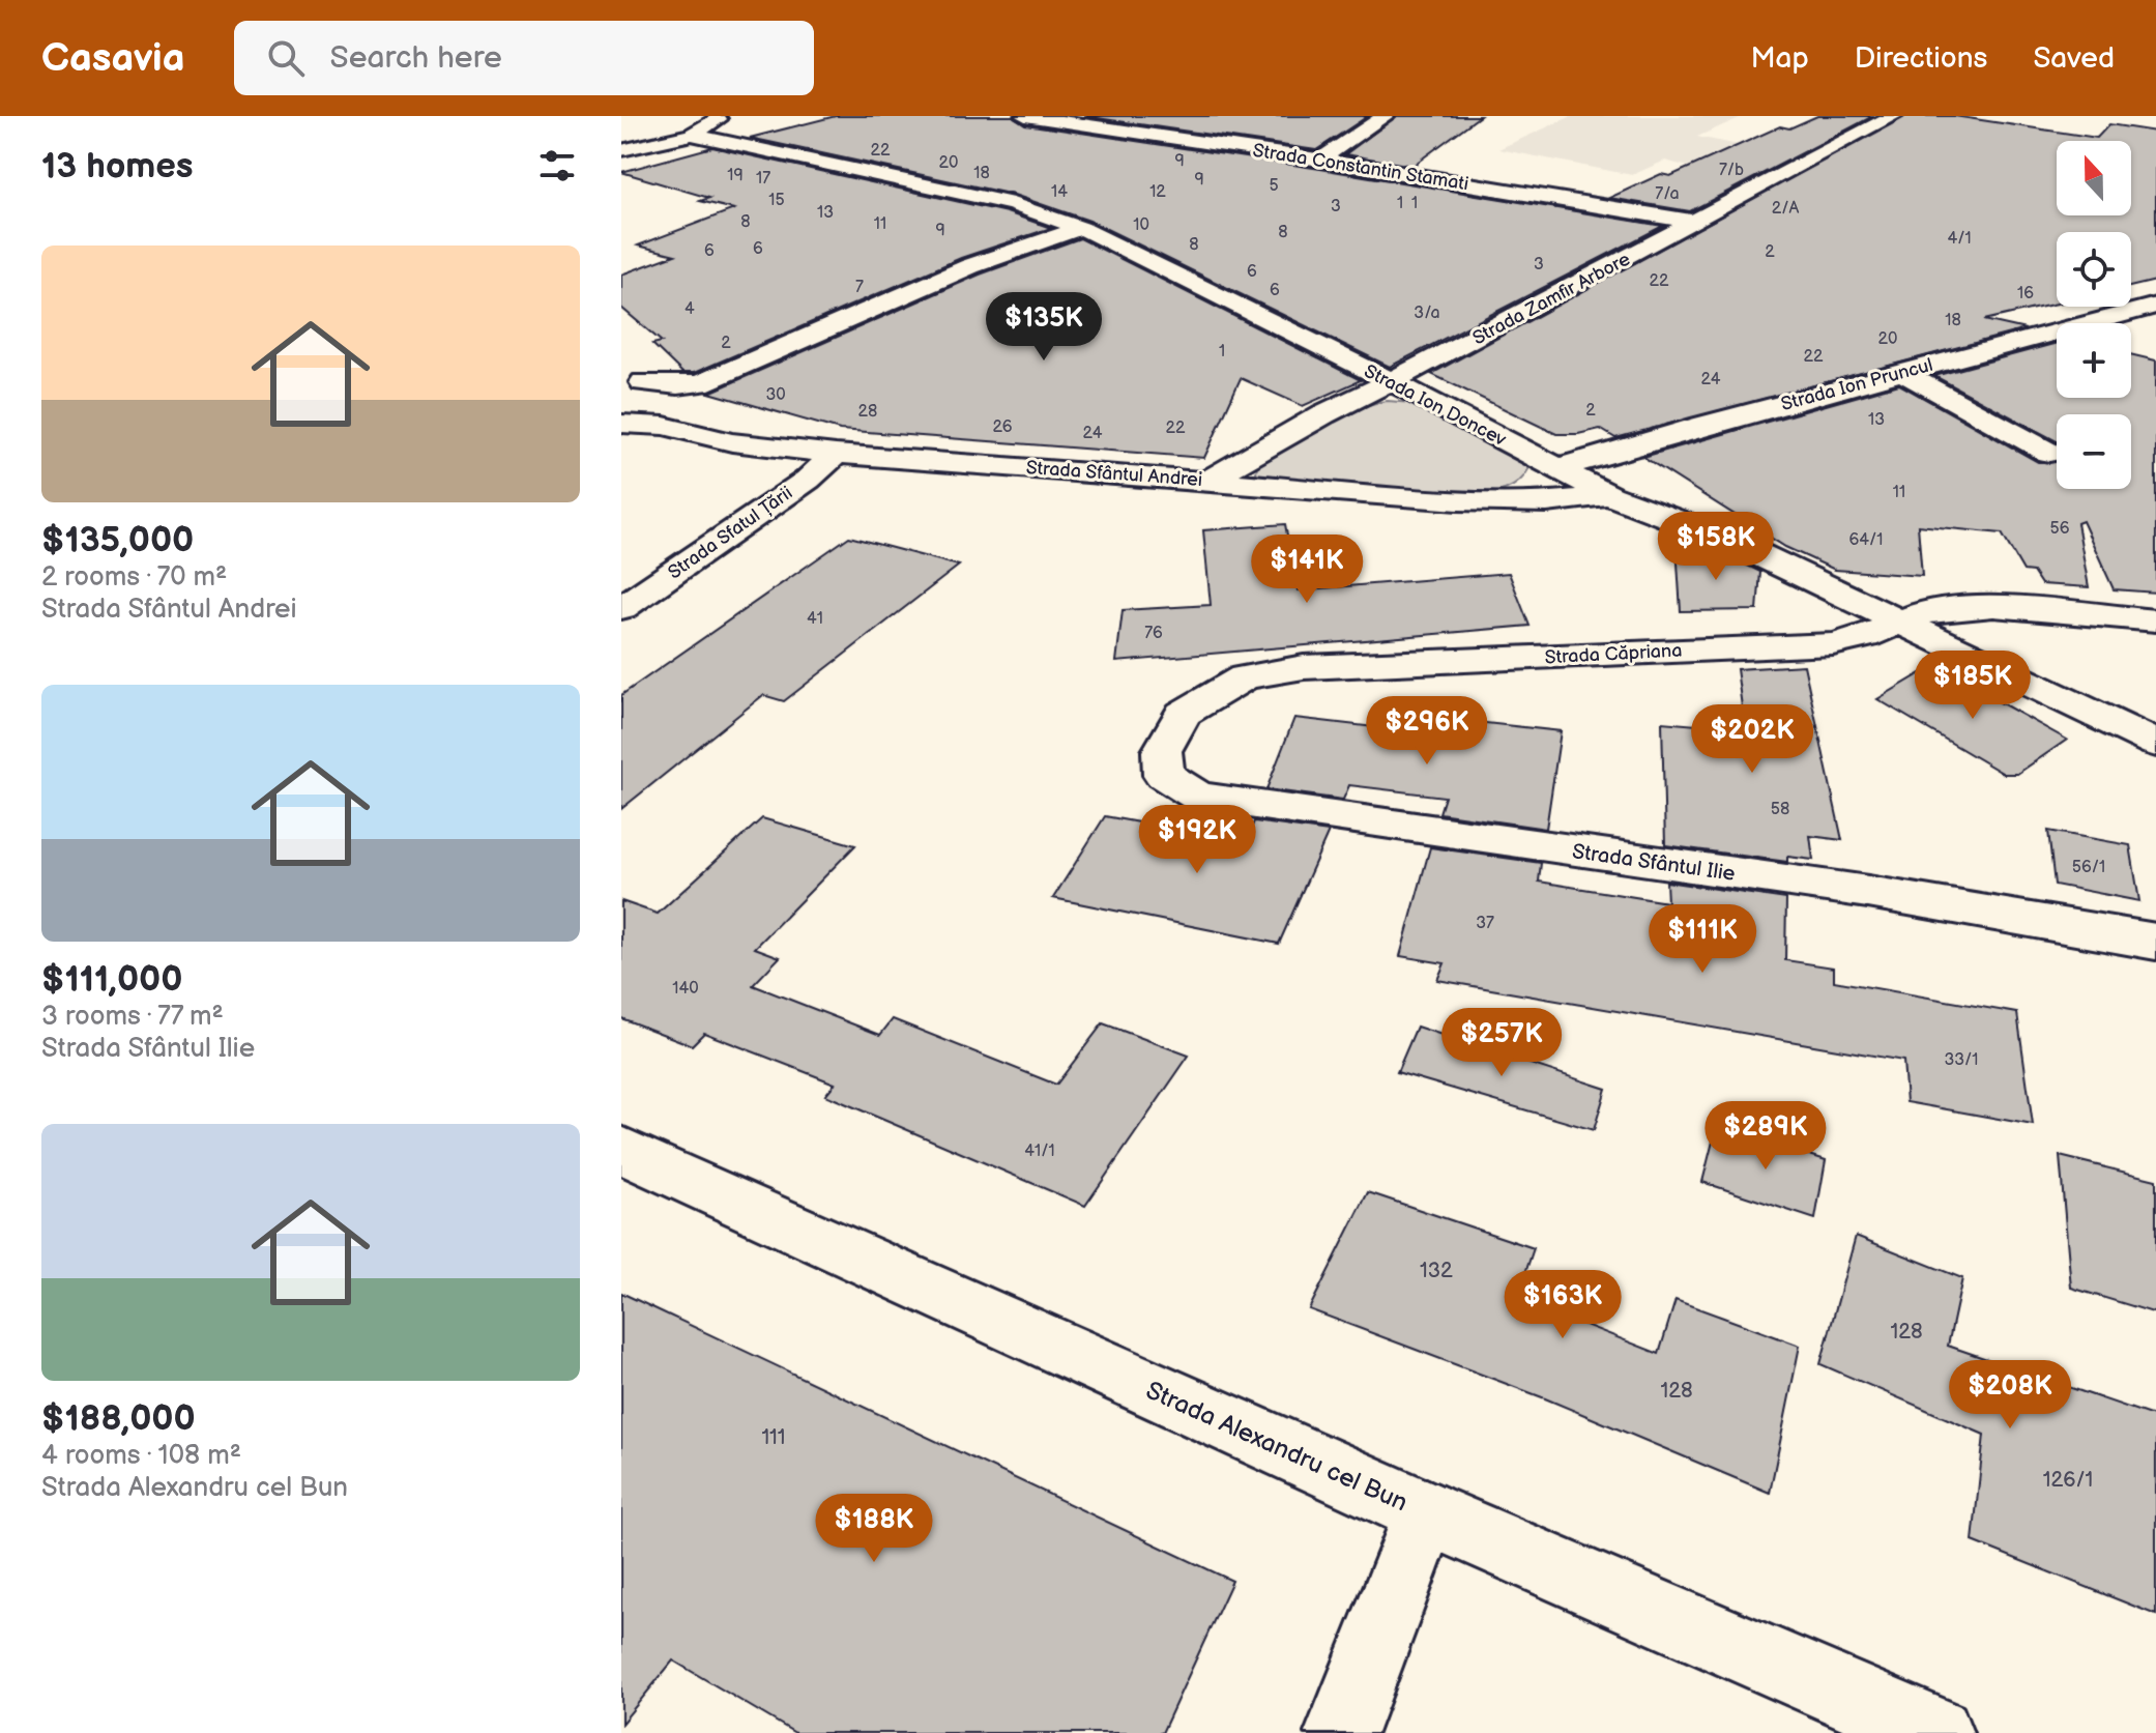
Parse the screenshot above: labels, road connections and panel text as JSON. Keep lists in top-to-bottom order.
{
  "streets": {
    "street": [
      "Strada Constantin Stamati",
      "Strada Zamfir Arbore",
      "Strada Ion Pruncul",
      "Strada Ion Doncev",
      "Strada Sfântul Andrei",
      "Strada Sfatul Țării",
      "Strada Căpriana",
      "Strada Sfântul Ilie",
      "Strada Alexandru cel Bun"
    ]
  },
  "crossings": [
    ["Strada Constantin Stamati", "Strada Zamfir Arbore"],
    ["Strada Zamfir Arbore", "Strada Ion Doncev"],
    ["Strada Zamfir Arbore", "Strada Sfântul Andrei"],
    ["Strada Ion Pruncul", "Strada Ion Doncev"],
    ["Strada Ion Doncev", "Strada Sfântul Andrei"],
    ["Strada Ion Doncev", "Strada Căpriana"],
    ["Strada Sfântul Andrei", "Strada Sfatul Țării"],
    ["Strada Căpriana", "Strada Sfântul Ilie"]
  ],
  "house_numbers": [
    "22",
    "9",
    "20",
    "7/b",
    "18",
    "19",
    "17",
    "9",
    "5",
    "14",
    "12",
    "7/a",
    "15",
    "1",
    "1",
    "3",
    "2/A",
    "13",
    "8",
    "11",
    "10",
    "9",
    "8",
    "4/1",
    "8",
    "6",
    "6",
    "2",
    "3",
    "6",
    "22",
    "7",
    "6",
    "16",
    "4",
    "3/a",
    "18",
    "20",
    "2",
    "1",
    "22",
    "24",
    "30",
    "2",
    "28",
    "13",
    "26",
    "22",
    "24",
    "11",
    "56",
    "64/1",
    "41",
    "76",
    "58",
    "56/1",
    "37",
    "140",
    "33/1",
    "41/1",
    "132",
    "128",
    "128",
    "111",
    "126/1"
  ],
  "north": "top",
  "page": {
    "header": "Casavia",
    "search": "Search here",
    "nav": ["Map", "Directions", "Saved"],
    "heading": "13 homes",
    "map_buttons": ["+", "−"],
    "list": [
      {
        "name": "$135,000",
        "note": "2 rooms · 70 m² · Strada Sfântul Andrei"
      },
      {
        "name": "$111,000",
        "note": "3 rooms · 77 m² · Strada Sfântul Ilie"
      },
      {
        "name": "$188,000",
        "note": "4 rooms · 108 m² · Strada Alexandru cel Bun"
      }
    ],
    "price": [
      "$135K",
      "$158K",
      "$141K",
      "$185K",
      "$296K",
      "$202K",
      "$192K",
      "$111K",
      "$257K",
      "$289K",
      "$163K",
      "$208K",
      "$188K"
    ]
  }
}
